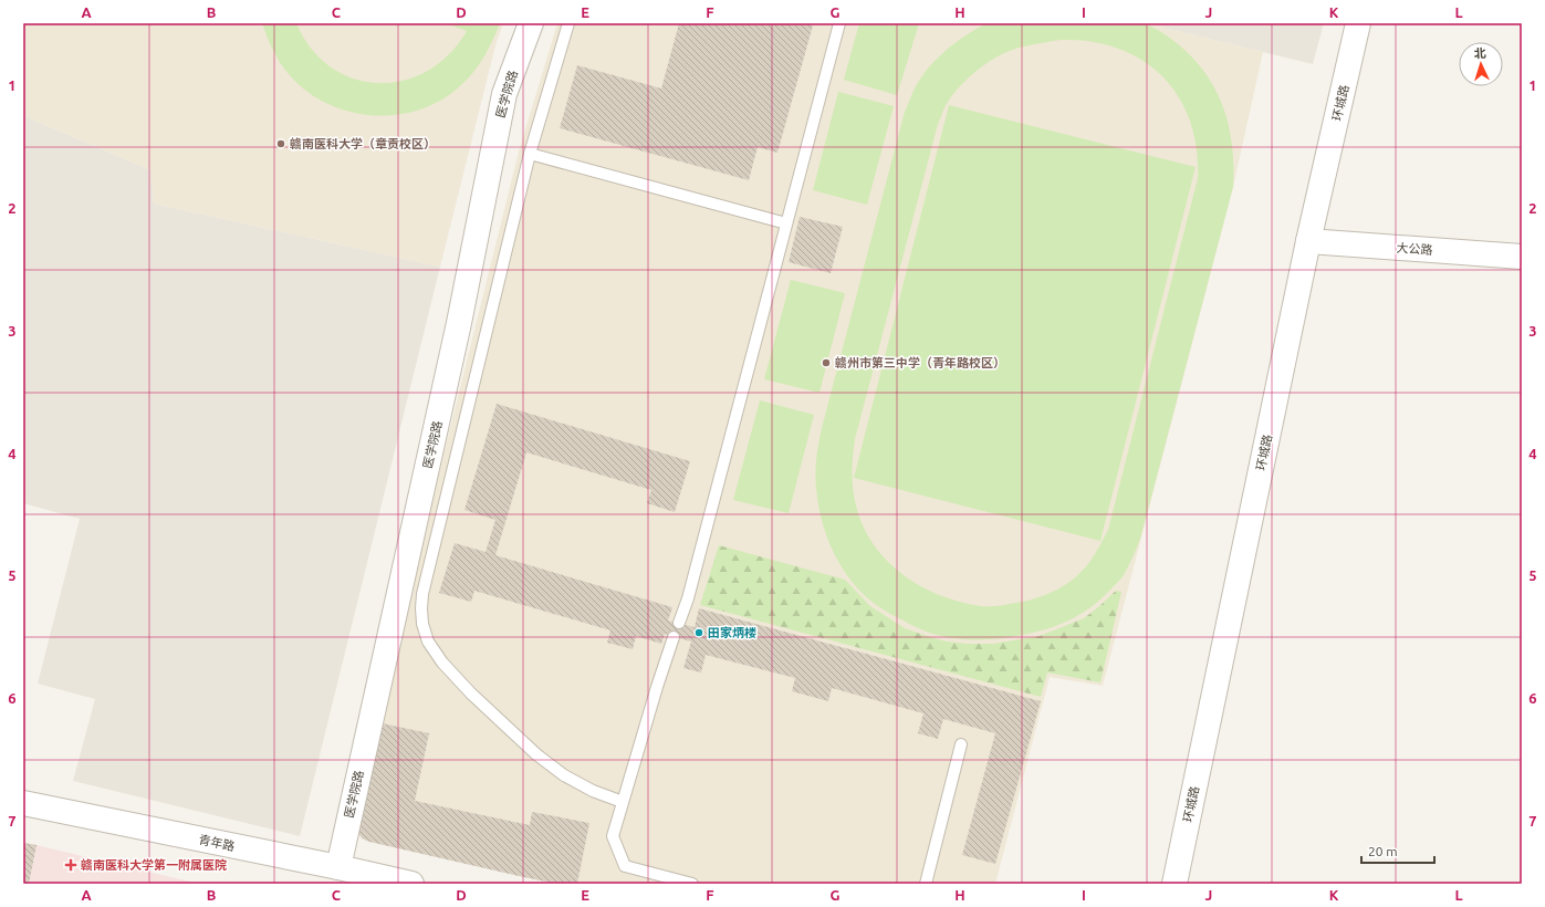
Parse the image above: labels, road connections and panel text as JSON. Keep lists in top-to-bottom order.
{
  "streets": {
    "street": [
      "医学院路",
      "环城路",
      "大公路",
      "青年路"
    ]
  },
  "crossings": [
    ["医学院路", "青年路"],
    ["环城路", "大公路"]
  ],
  "places": {
    "other": ["赣南医科大学（章贡校区）", "赣州市第三中学（青年路校区）", "田家炳楼"],
    "health": ["赣南医科大学第一附属医院"]
  },
  "scale_bar": "20 m",
  "north": "top",
  "grid": {
    "columns": [
      "A",
      "B",
      "C",
      "D",
      "E",
      "F",
      "G",
      "H",
      "I",
      "J",
      "K",
      "L"
    ],
    "rows": [
      "1",
      "2",
      "3",
      "4",
      "5",
      "6",
      "7"
    ]
  }
}
